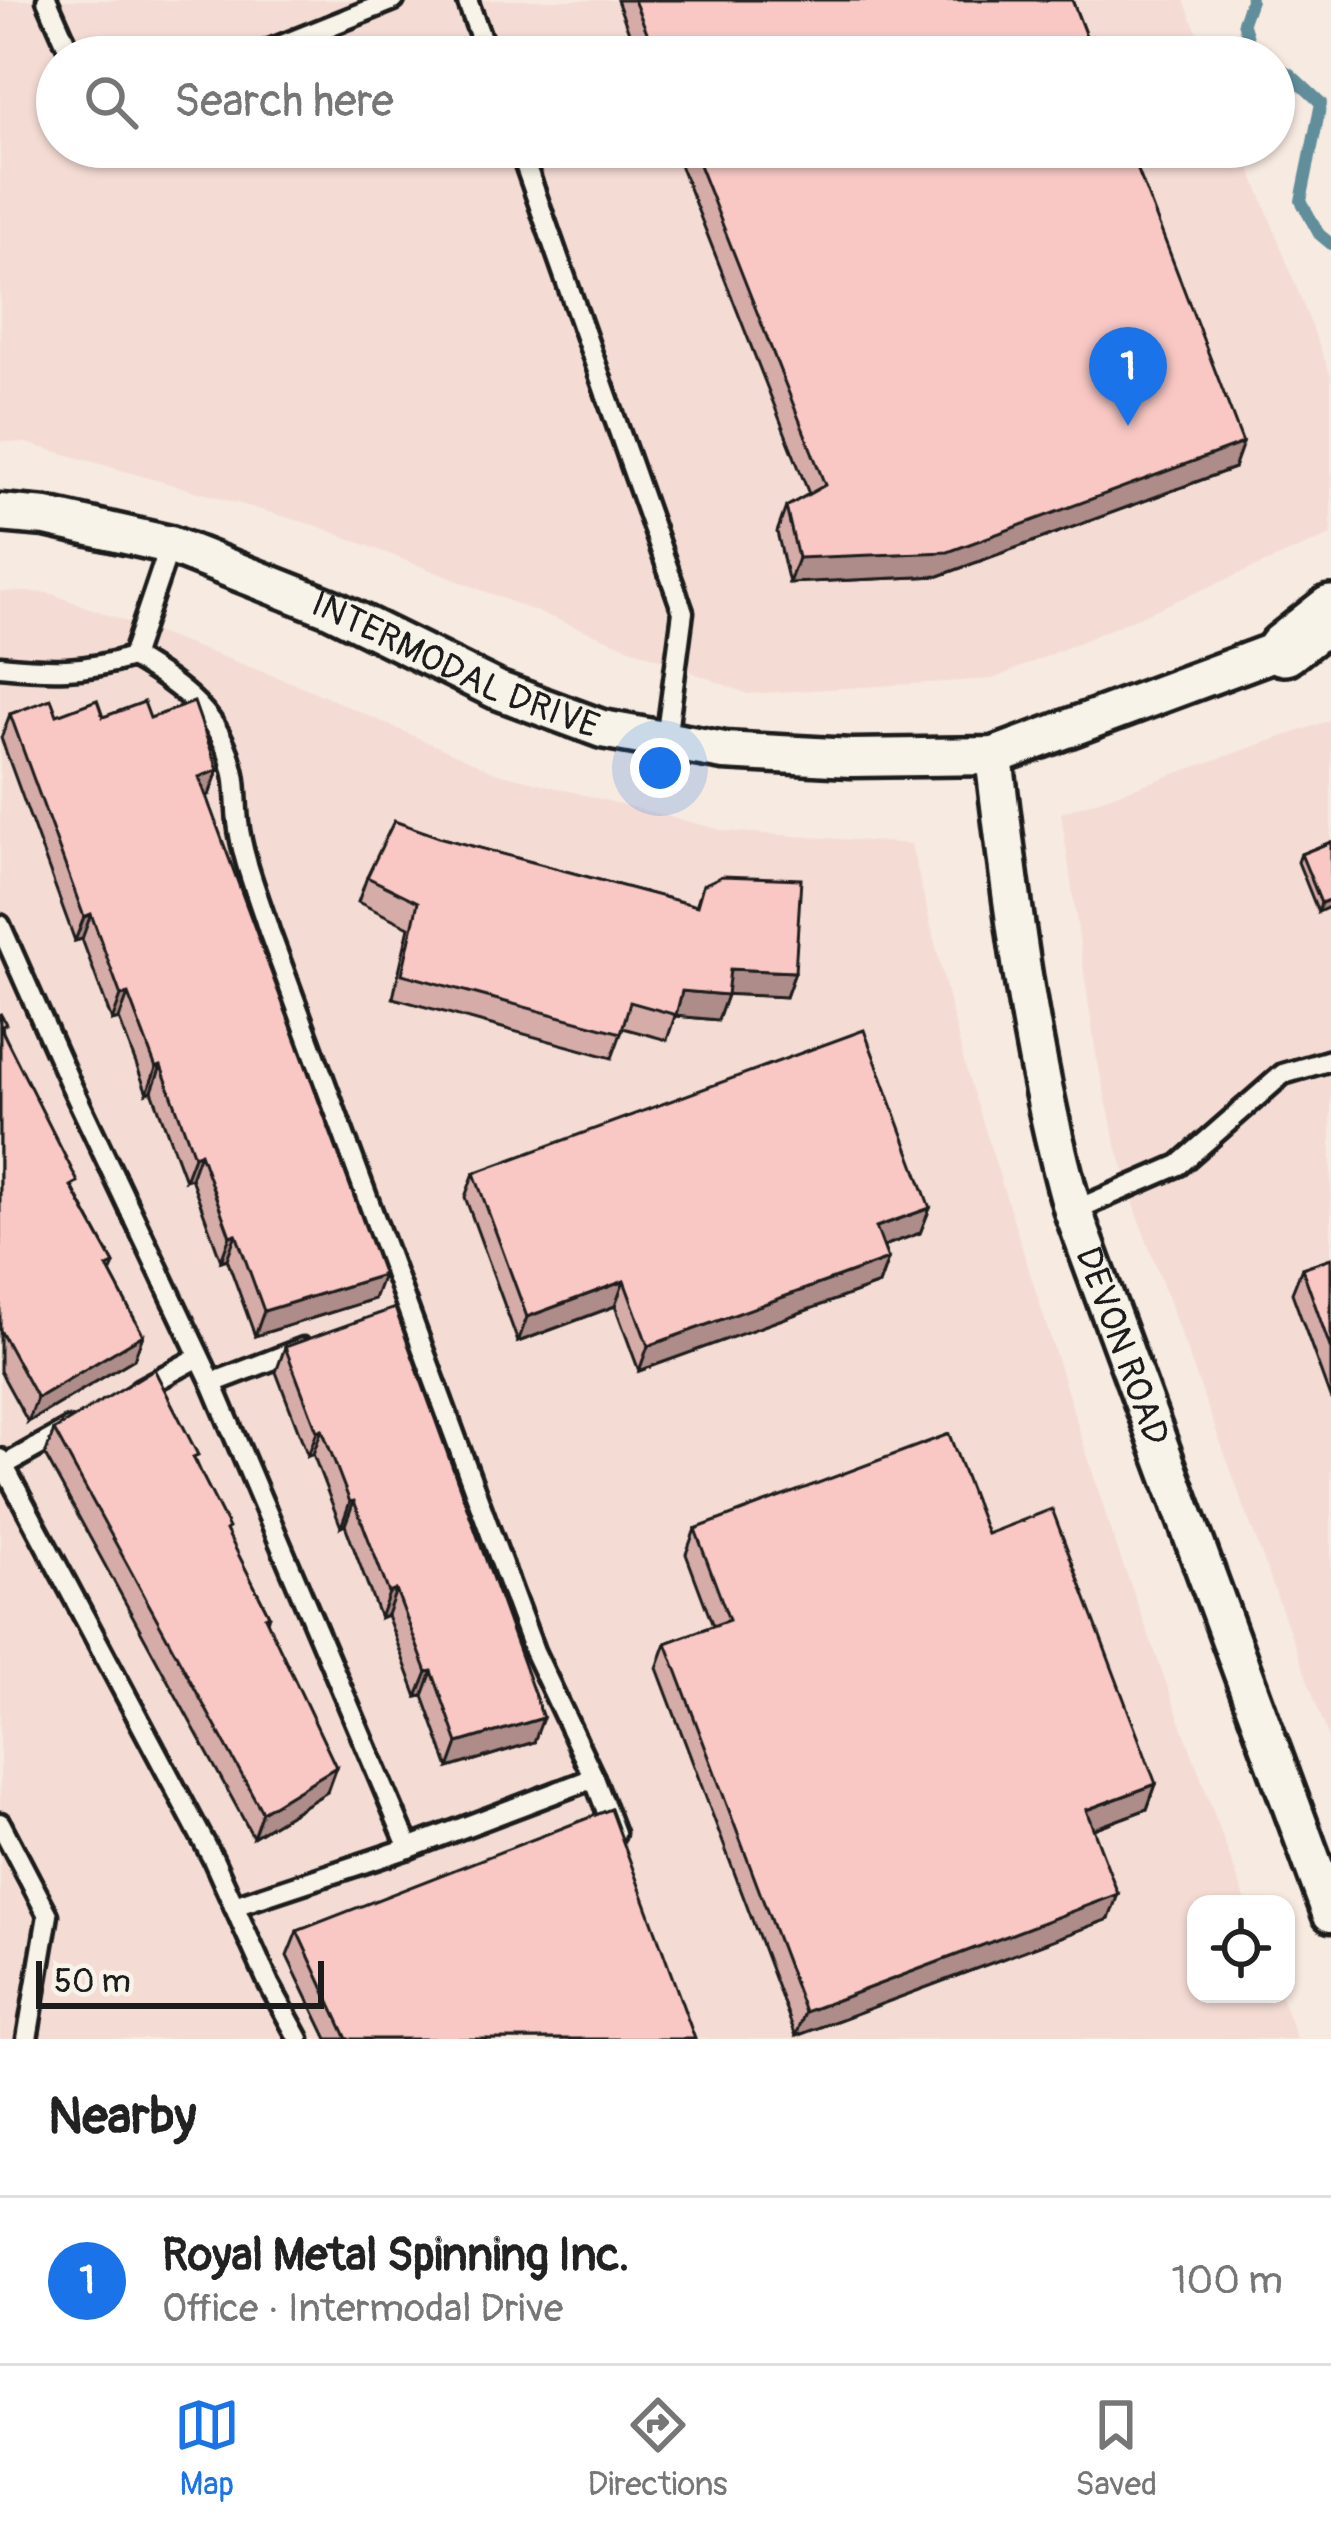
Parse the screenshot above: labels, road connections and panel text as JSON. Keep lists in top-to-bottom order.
{
  "streets": {
    "street": ["INTERMODAL DRIVE", "DEVON ROAD"]
  },
  "crossings": [
    ["INTERMODAL DRIVE", "DEVON ROAD"]
  ],
  "scale_bar": "50 m",
  "page": {
    "search": "Search here",
    "pins": "1",
    "scale": "50 m",
    "heading": "Nearby",
    "list": [
      {
        "mark": "1",
        "name": "Royal Metal Spinning Inc.",
        "note": "Office · Intermodal Drive",
        "value": "100 m"
      }
    ],
    "nav": ["Map", "Directions", "Saved"]
  }
}
